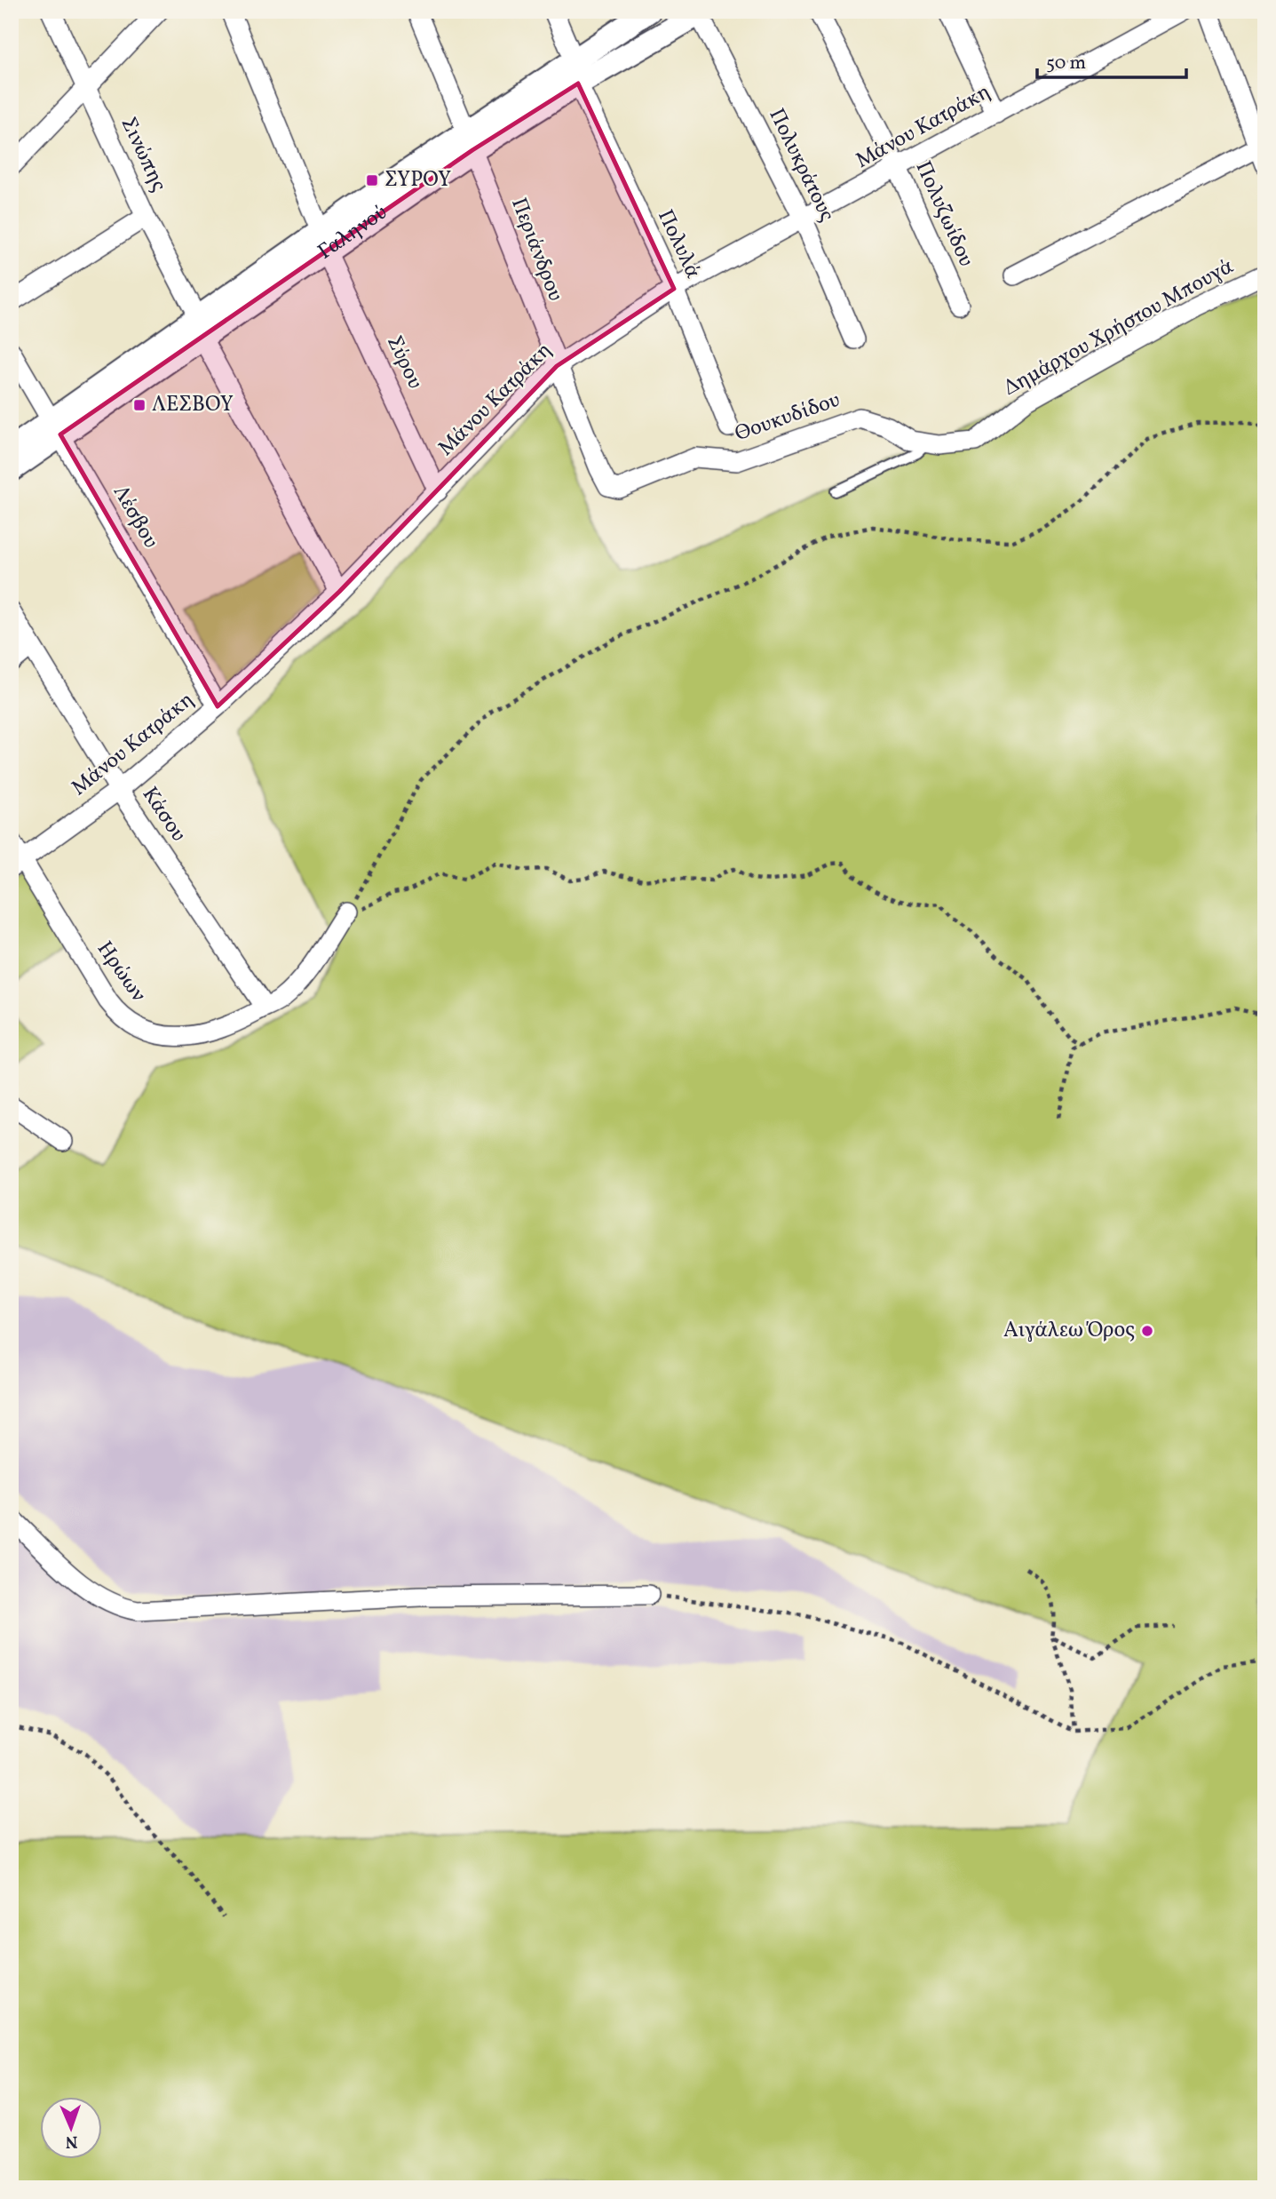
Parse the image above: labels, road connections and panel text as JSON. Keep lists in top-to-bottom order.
{
  "streets": {
    "street": [
      "Μάνου Κατράκη",
      "Σινώπης",
      "Πολυκράτους",
      "Πολυζωίδου",
      "Γαληνού",
      "Πολυλά",
      "Περιάνδρου",
      "Δημάρχου Χρήστου Μπουγά",
      "Σύρου",
      "Θουκυδίδου",
      "Λέσβου",
      "Κάσου",
      "Ηρώων"
    ]
  },
  "crossings": [
    ["Μάνου Κατράκη", "Σινώπης"],
    ["Μάνου Κατράκη", "Πολυκράτους"],
    ["Μάνου Κατράκη", "Πολυζωίδου"],
    ["Μάνου Κατράκη", "Πολυλά"],
    ["Μάνου Κατράκη", "Περιάνδρου"],
    ["Μάνου Κατράκη", "Σύρου"],
    ["Μάνου Κατράκη", "Θουκυδίδου"],
    ["Μάνου Κατράκη", "Λέσβου"],
    ["Μάνου Κατράκη", "Κάσου"],
    ["Μάνου Κατράκη", "Ηρώων"],
    ["Σινώπης", "Γαληνού"],
    ["Πολυκράτους", "Γαληνού"],
    ["Γαληνού", "Πολυλά"],
    ["Γαληνού", "Περιάνδρου"],
    ["Γαληνού", "Σύρου"],
    ["Γαληνού", "Λέσβου"],
    ["Περιάνδρου", "Θουκυδίδου"],
    ["Δημάρχου Χρήστου Μπουγά", "Θουκυδίδου"],
    ["Κάσου", "Ηρώων"]
  ],
  "places": {
    "transit": ["ΣΥΡΟΥ", "ΛΕΣΒΟΥ"],
    "other": ["Αιγάλεω Όρος"]
  },
  "scale_bar": "50 m",
  "north": "bottom"
}
